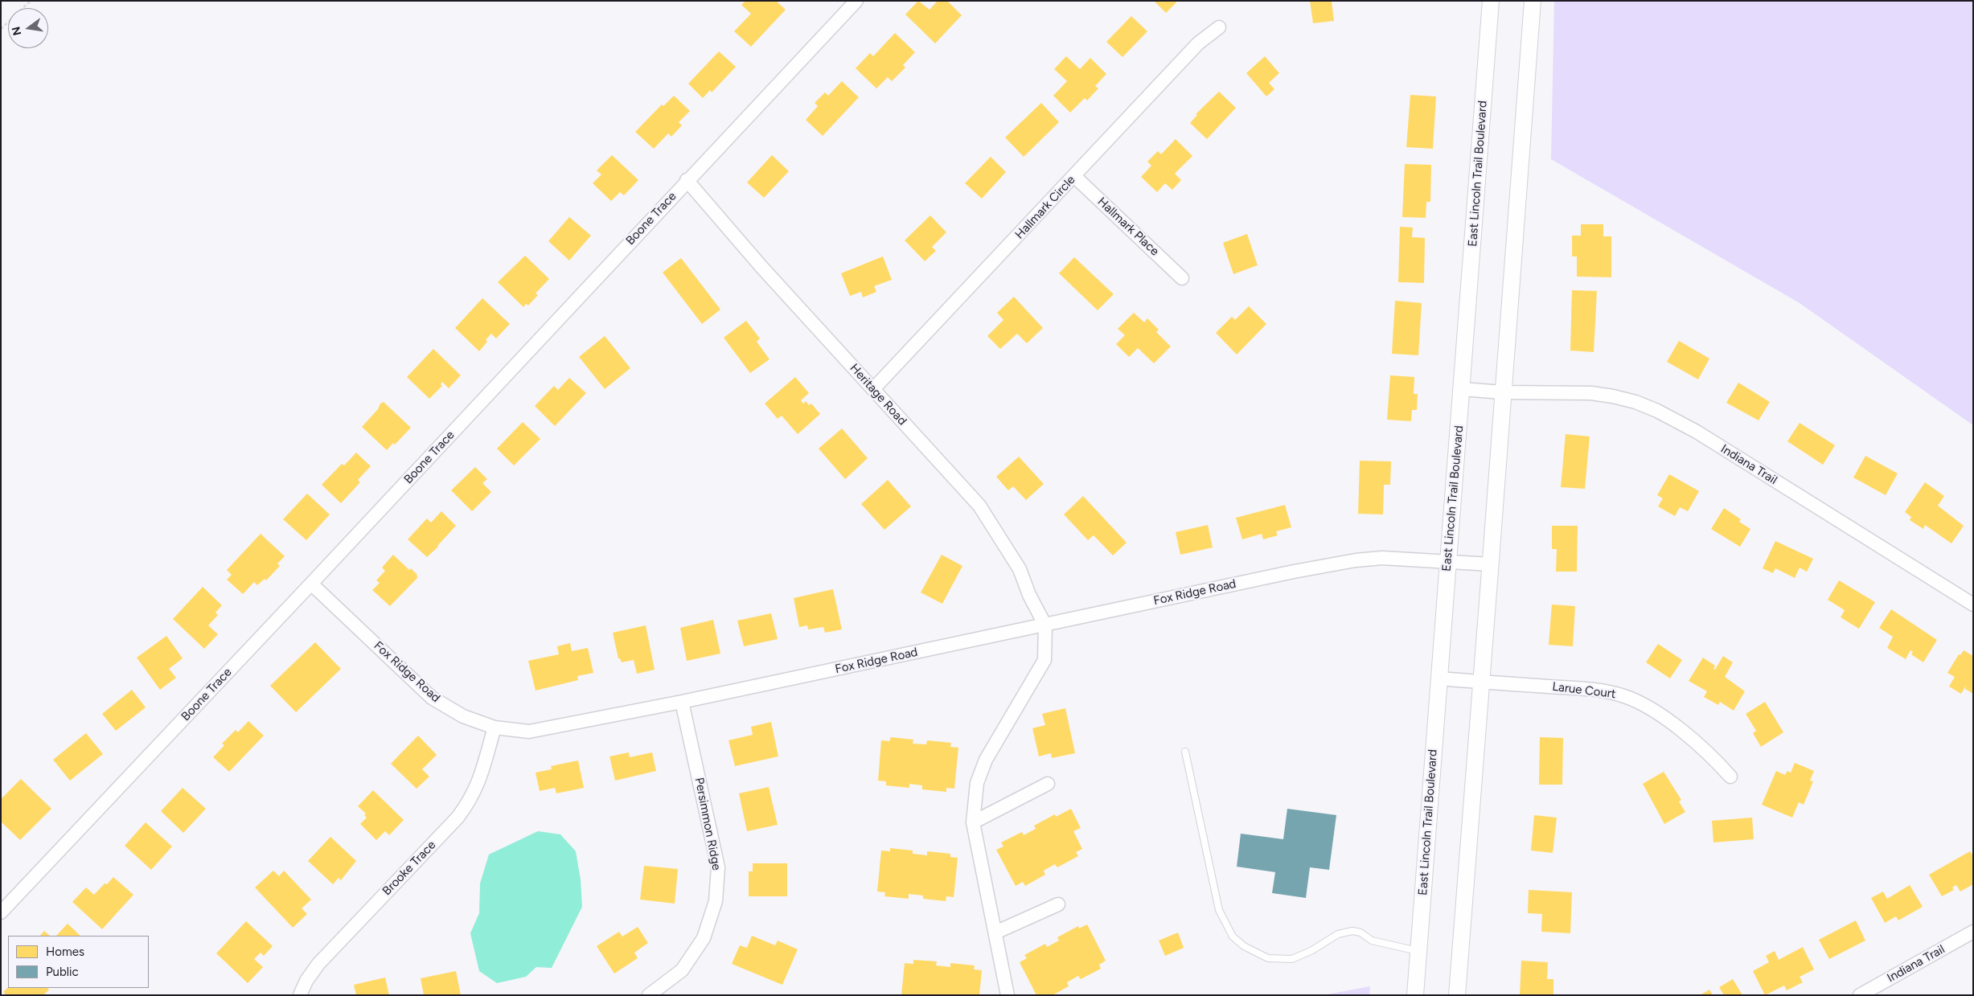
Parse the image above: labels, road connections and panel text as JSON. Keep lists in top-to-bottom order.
{
  "streets": {
    "street": [
      "East Lincoln Trail Boulevard",
      "Hallmark Circle",
      "Boone Trace",
      "Hallmark Place",
      "Heritage Road",
      "Indiana Trail",
      "Fox Ridge Road",
      "Larue Court",
      "Persimmon Ridge",
      "Brooke Trace"
    ]
  },
  "crossings": [
    ["East Lincoln Trail Boulevard", "Indiana Trail"],
    ["East Lincoln Trail Boulevard", "Fox Ridge Road"],
    ["East Lincoln Trail Boulevard", "Larue Court"],
    ["Hallmark Circle", "Hallmark Place"],
    ["Hallmark Circle", "Heritage Road"],
    ["Boone Trace", "Heritage Road"],
    ["Boone Trace", "Fox Ridge Road"],
    ["Heritage Road", "Fox Ridge Road"],
    ["Fox Ridge Road", "Persimmon Ridge"],
    ["Fox Ridge Road", "Brooke Trace"]
  ],
  "legend": ["Homes", "Public"],
  "north": "left"
}
